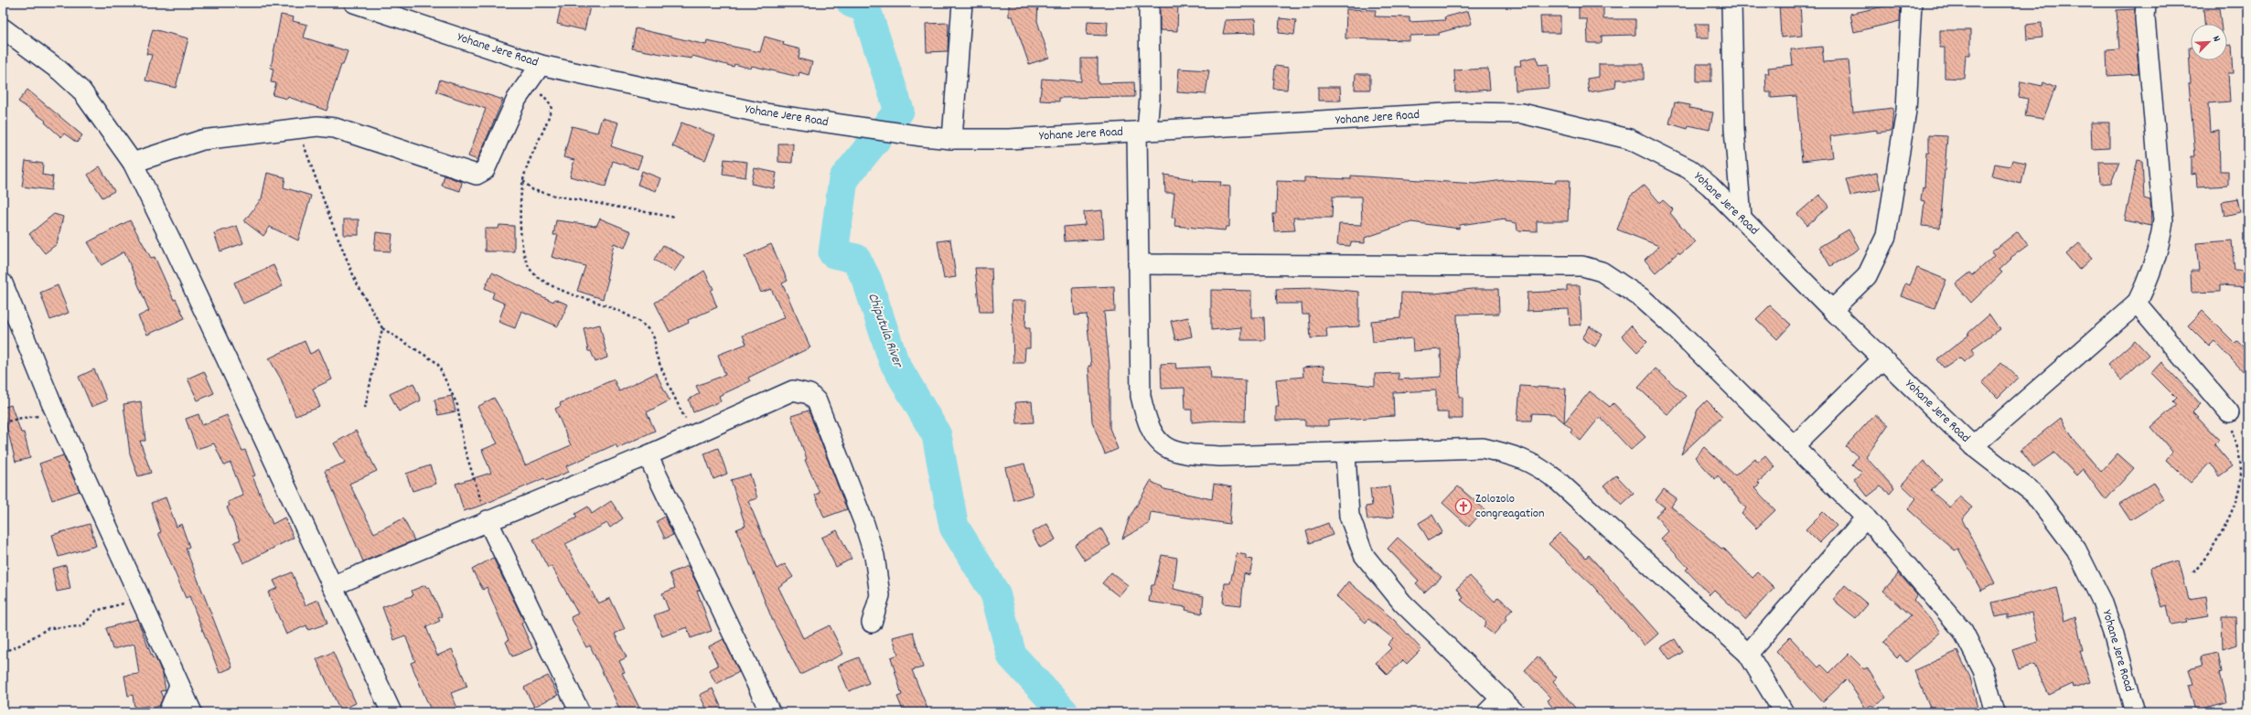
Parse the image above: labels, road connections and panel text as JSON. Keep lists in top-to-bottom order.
{
  "streets": {
    "street": ["Yohane Jere Road"]
  },
  "water": ["Chiputula River"],
  "places": {
    "church": ["Zolozolo congreagation"]
  },
  "north": "top right"
}
